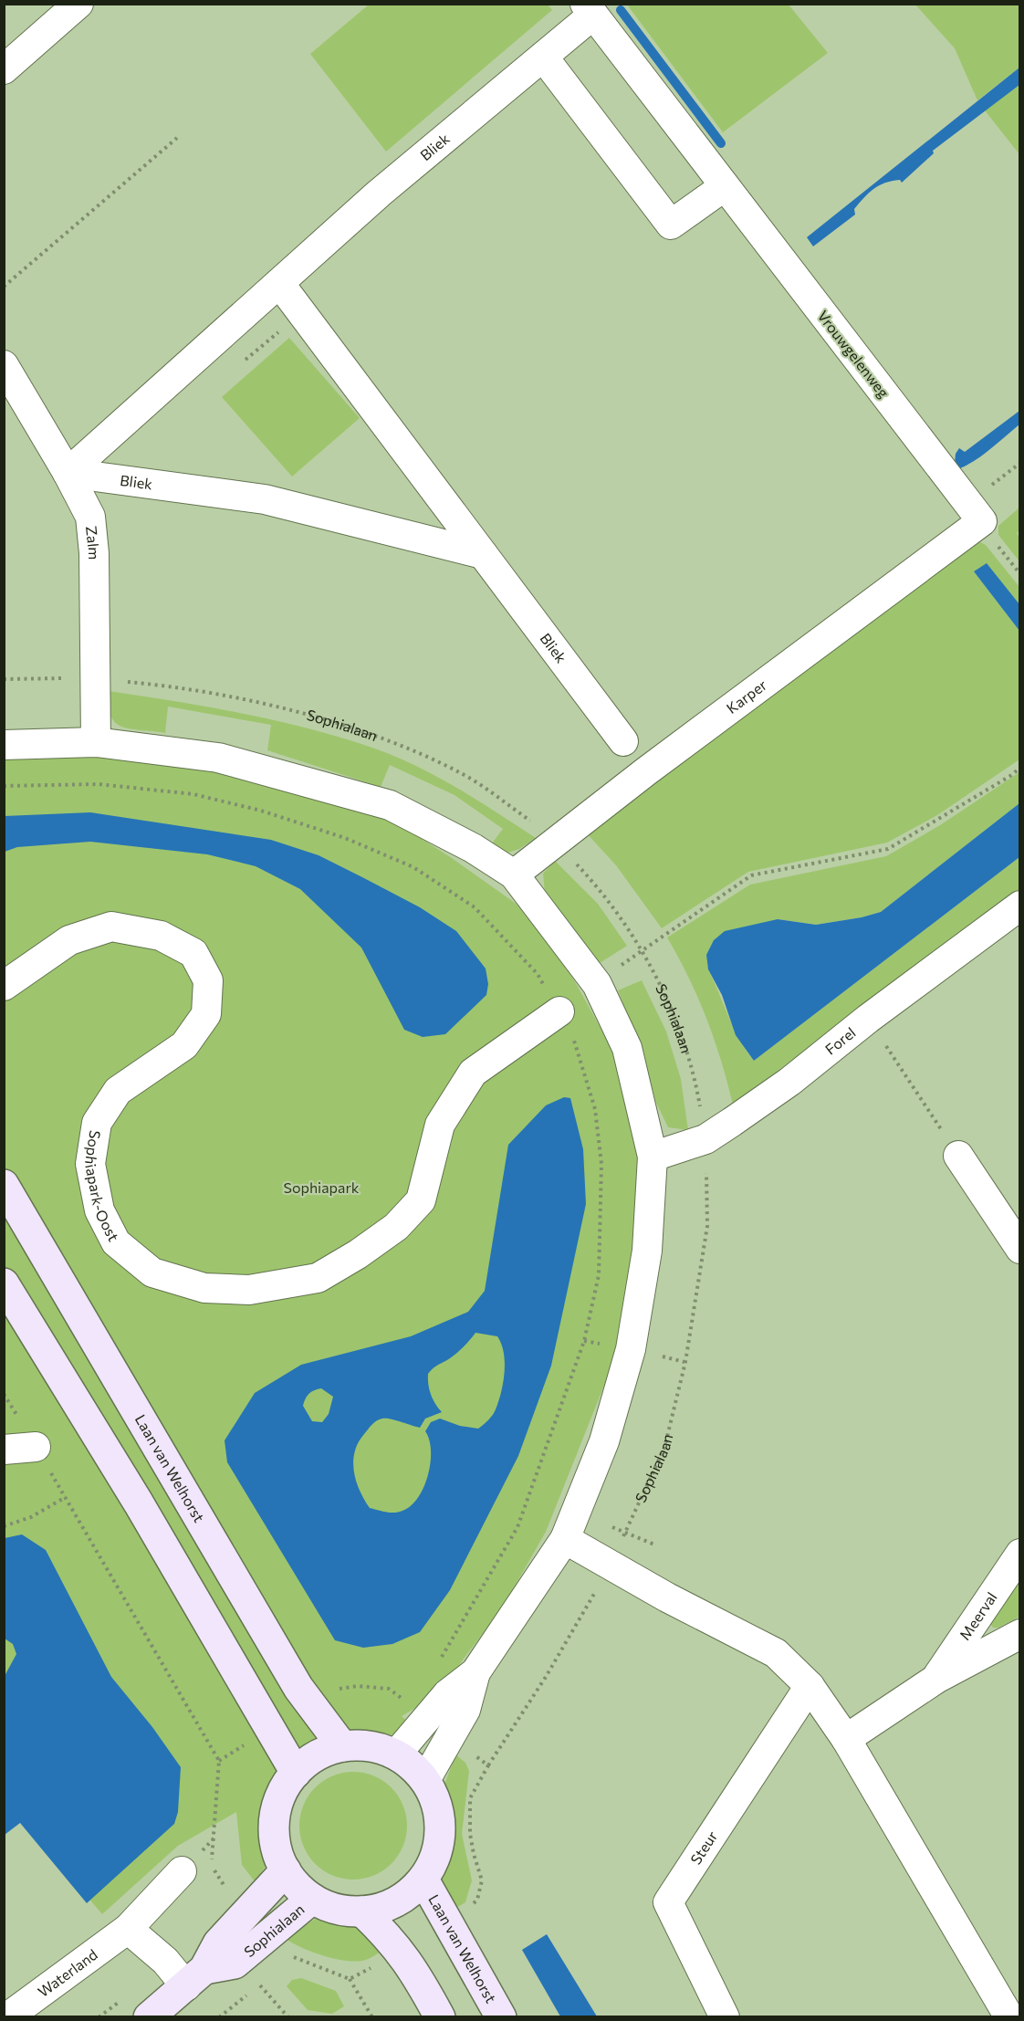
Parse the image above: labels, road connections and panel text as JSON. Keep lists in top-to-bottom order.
{
  "streets": {
    "main road": ["Sophialaan", "Laan van Welhorst"],
    "street": [
      "Bliek",
      "Vrouwgelenweg",
      "Zalm",
      "Karper",
      "Forel",
      "Sophiapark-Oost",
      "Meerval",
      "Steur",
      "Waterland"
    ]
  },
  "crossings": [
    ["Bliek", "Vrouwgelenweg"],
    ["Bliek", "Zalm"],
    ["Vrouwgelenweg", "Karper"],
    ["Zalm", "Sophialaan"],
    ["Karper", "Sophialaan"],
    ["Sophialaan", "Forel"],
    ["Sophialaan", "Laan van Welhorst"]
  ],
  "parks": ["Sophiapark"]
}
